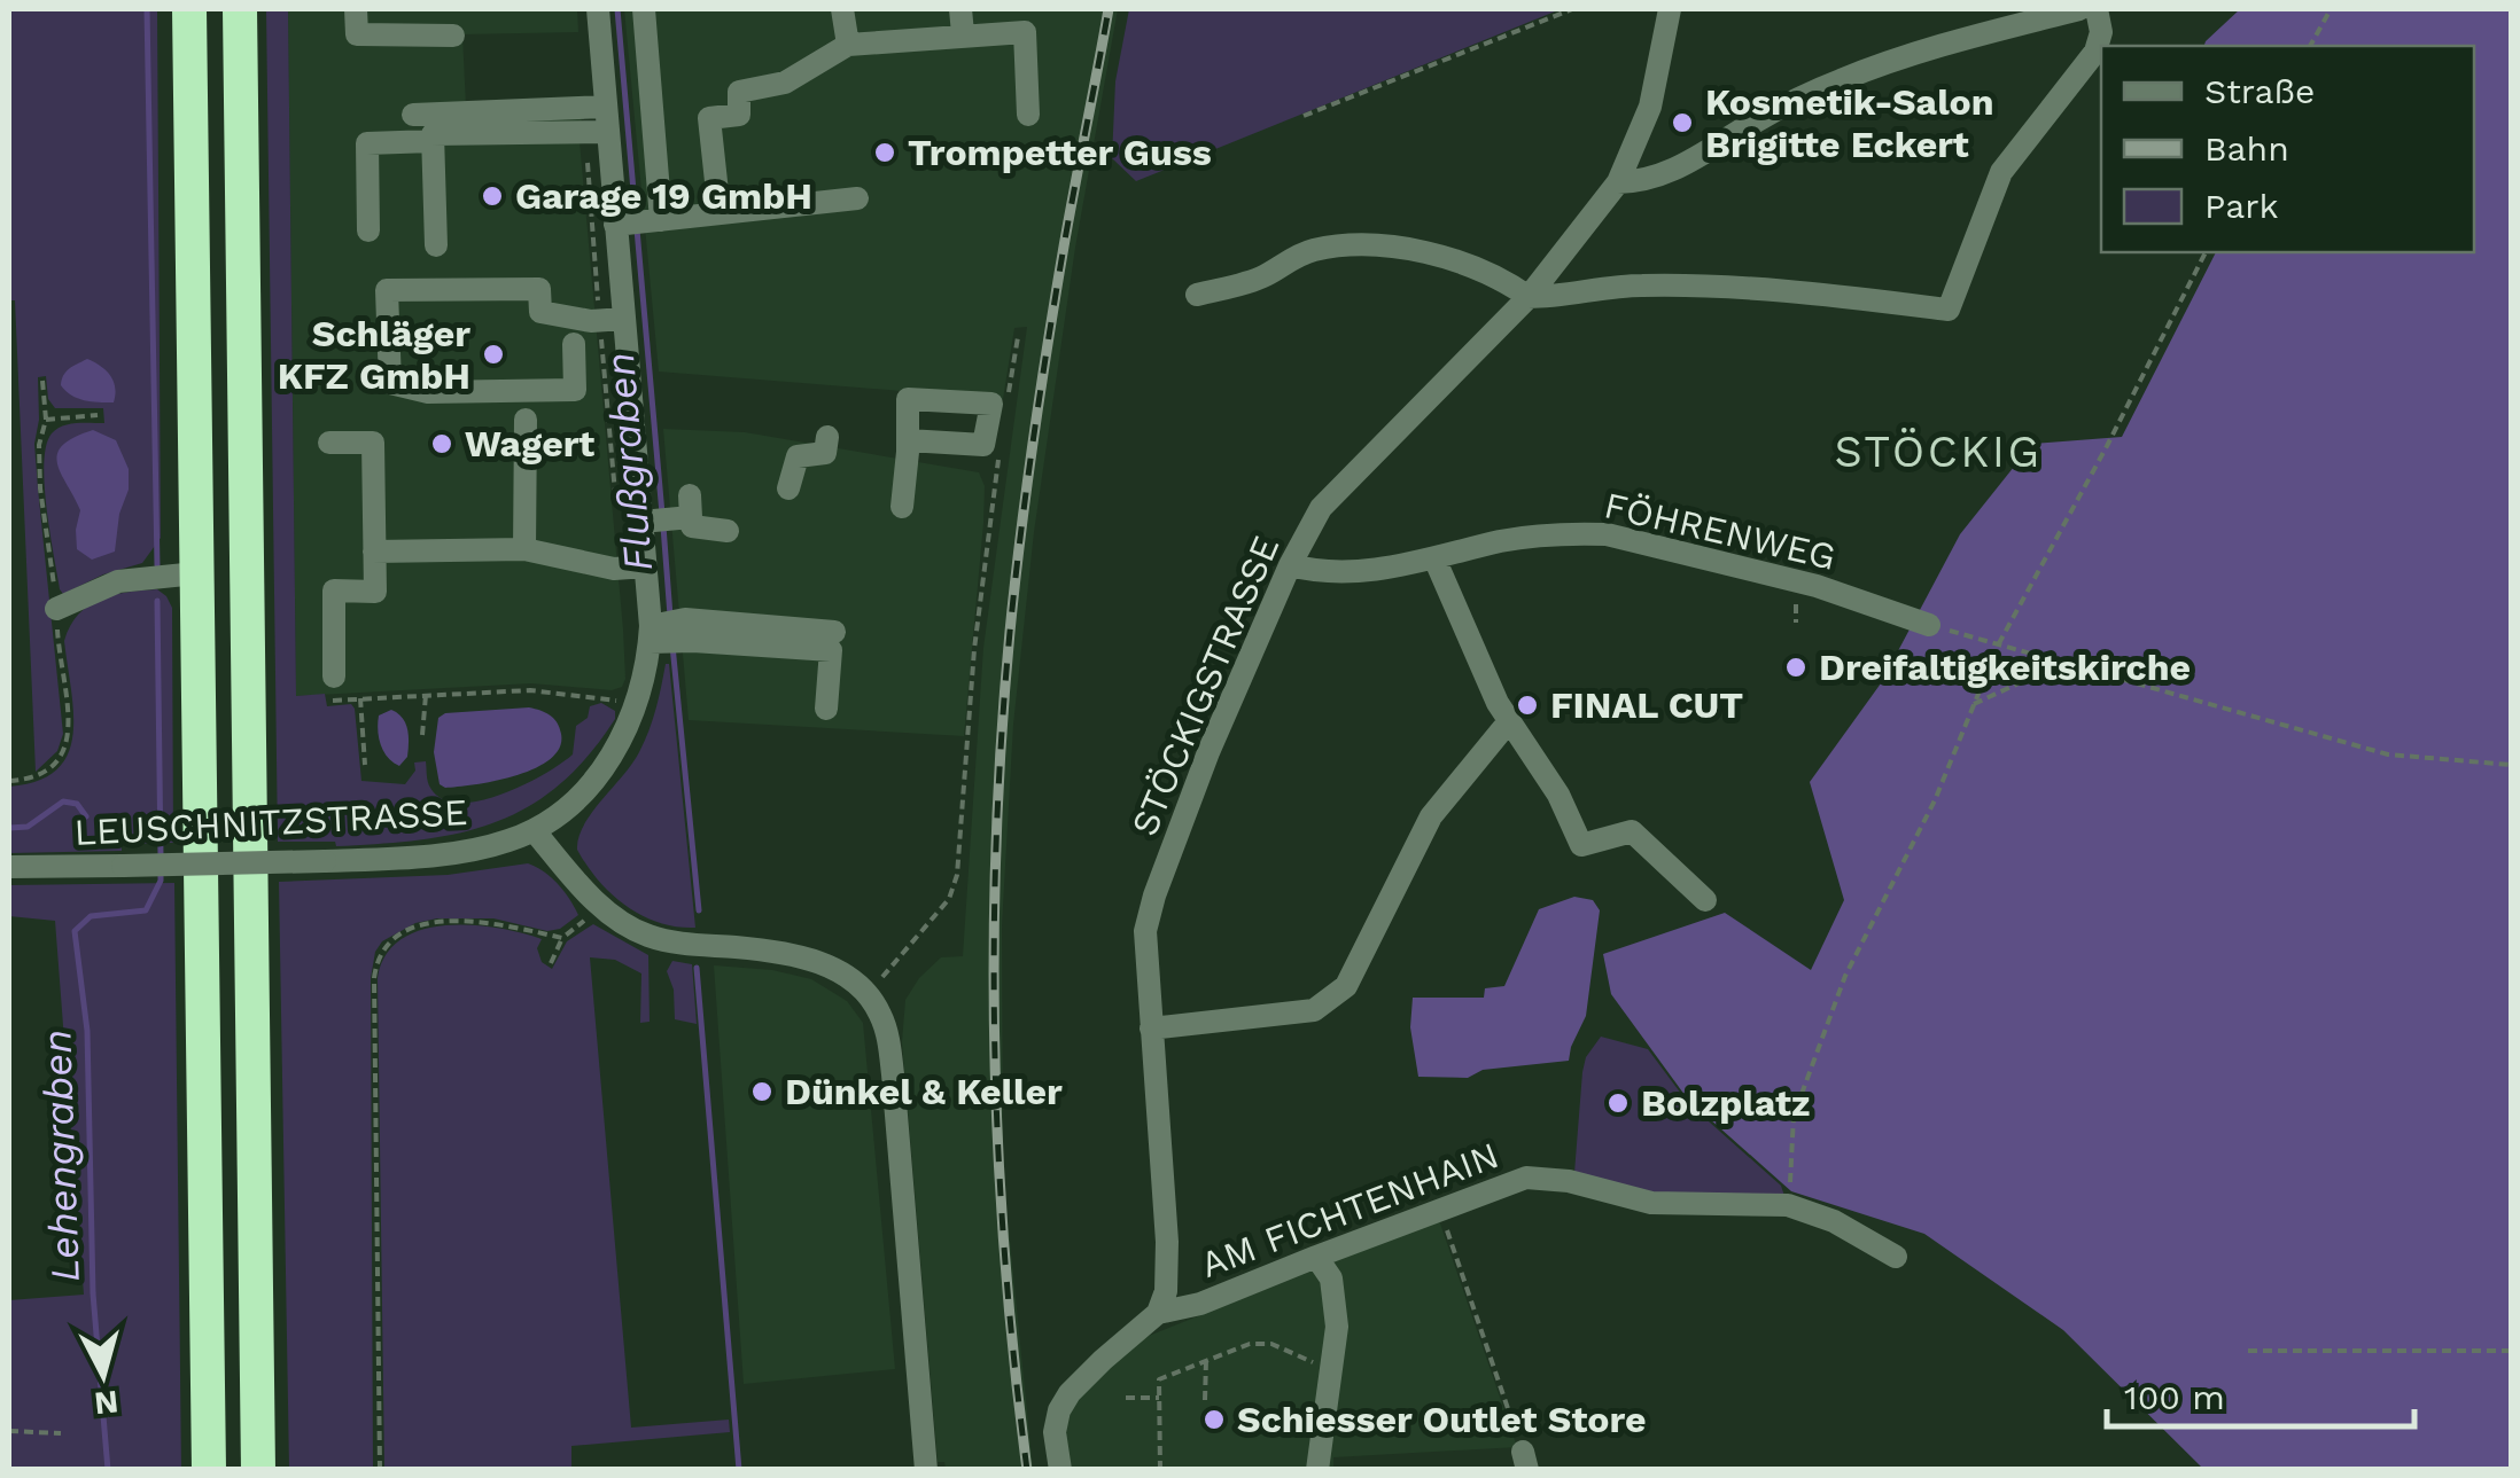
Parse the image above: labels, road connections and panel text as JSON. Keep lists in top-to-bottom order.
{
  "streets": {
    "street": [
      "FÖHRENWEG",
      "STÖCKIGSTRASSE",
      "LEUSCHNITZSTRASSE",
      "AM FICHTENHAIN"
    ]
  },
  "crossings": [
    ["FÖHRENWEG", "STÖCKIGSTRASSE"],
    ["STÖCKIGSTRASSE", "AM FICHTENHAIN"]
  ],
  "districts": ["STÖCKIG"],
  "water": ["Flußgraben", "Lehengraben"],
  "places": [
    "Kosmetik-Salon Brigitte Eckert",
    "Trompetter Guss",
    "Garage 19 GmbH",
    "Schläger KFZ GmbH",
    "Wagert",
    "Dreifaltigkeitskirche",
    "FINAL CUT",
    "Dünkel & Keller",
    "Bolzplatz",
    "Schiesser Outlet Store"
  ],
  "legend": ["Straße", "Bahn", "Park"],
  "scale_bar": "100 m",
  "north": "bottom"
}
